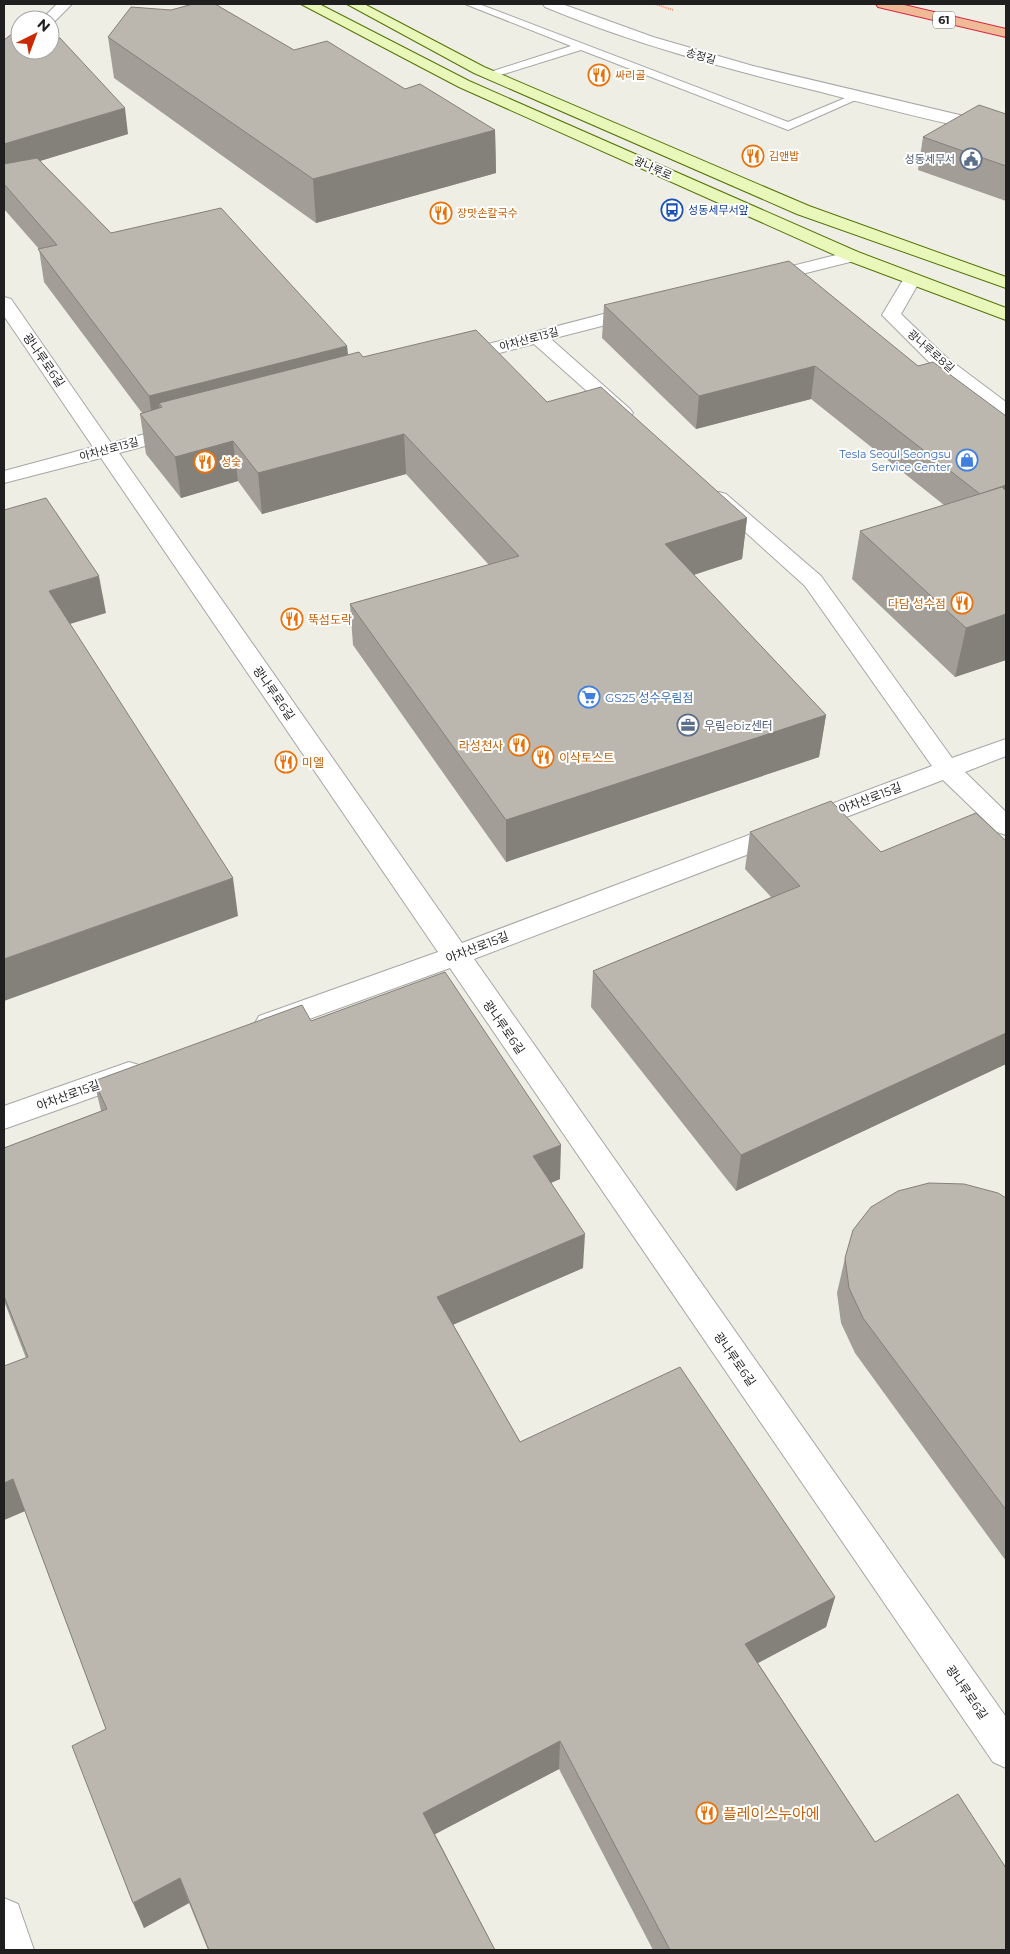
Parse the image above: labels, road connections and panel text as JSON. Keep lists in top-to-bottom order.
{
  "streets": {
    "highway": ["61"],
    "main road": ["광나루로"],
    "street": [
      "송정길",
      "아차산로13길",
      "광나루로8길",
      "광나루로6길",
      "아차산로15길"
    ]
  },
  "crossings": [
    ["광나루로", "광나루로8길"],
    ["아차산로13길", "광나루로6길"],
    ["광나루로6길", "아차산로15길"]
  ],
  "places": {
    "restaurant": [
      "싸리골",
      "김앤밥",
      "장맛손칼국수",
      "성숯",
      "다담 성수점",
      "뚝섬도락",
      "라성천사",
      "이삭토스트",
      "미엘",
      "플레이스누아에"
    ],
    "public building": ["성동세무서"],
    "bus stop": ["성동세무서앞"],
    "shop": ["Tesla Seoul Seongsu Service Center"],
    "supermarket": ["GS25 성수우림점"],
    "office": ["우림ebiz센터"]
  },
  "north": "top right"
}
